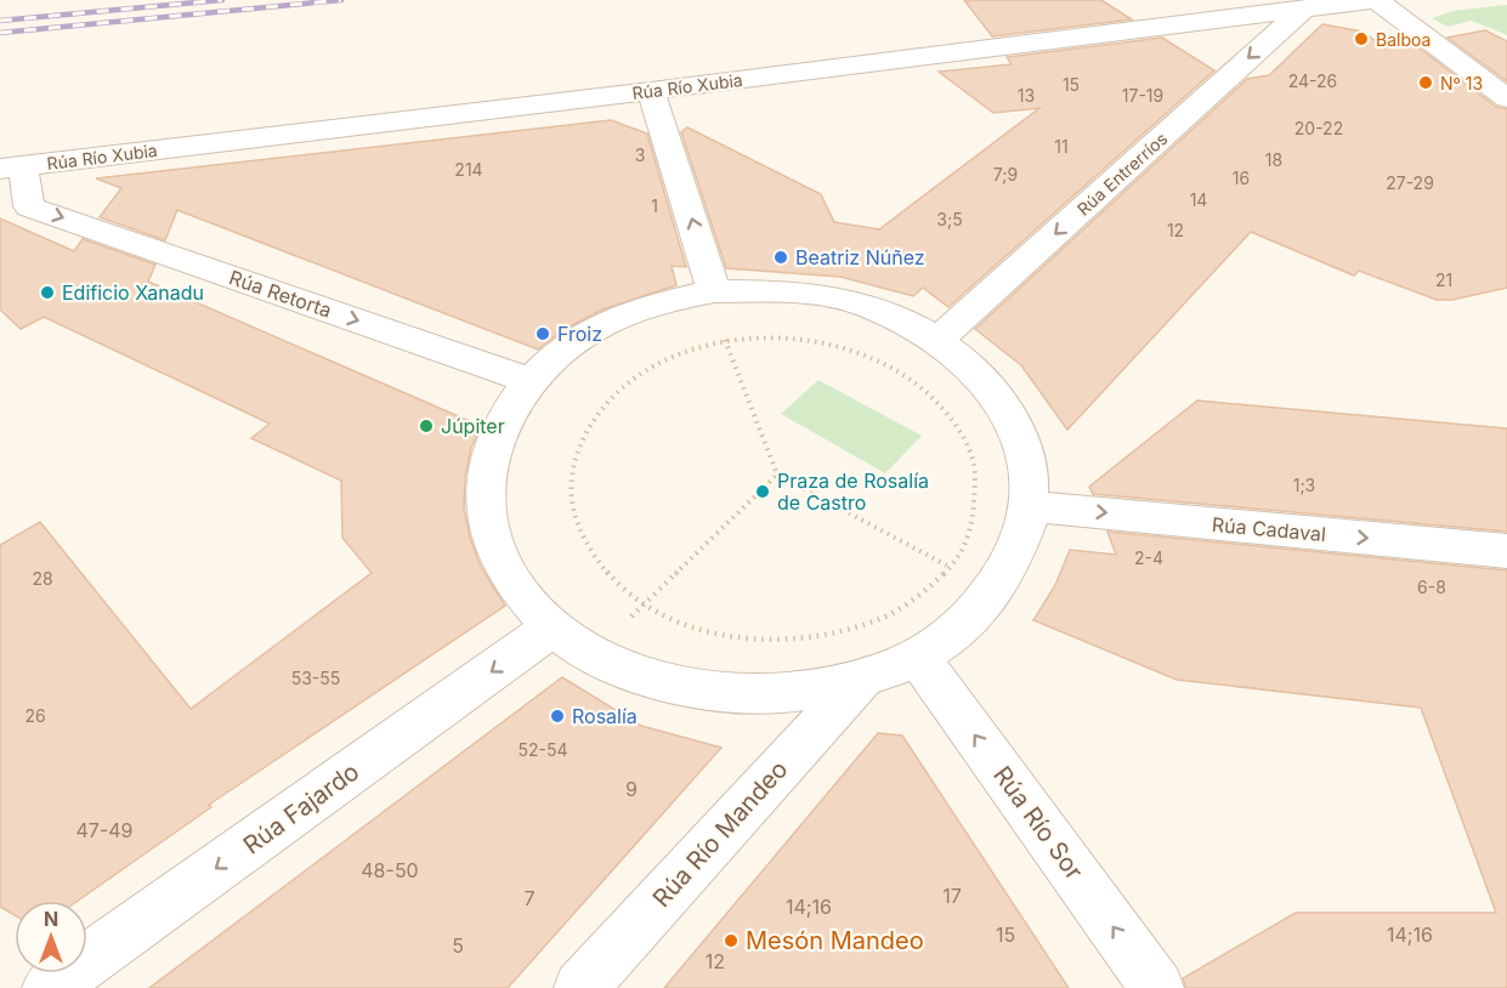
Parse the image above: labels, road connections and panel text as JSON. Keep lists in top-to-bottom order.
{
  "streets": {
    "street": [
      "Rúa Río Xubia",
      "Rúa Entrerríos",
      "Rúa Retorta",
      "Rúa Cadaval",
      "Rúa Fajardo",
      "Rúa Río Sor",
      "Rúa Río Mandeo"
    ]
  },
  "crossings": [
    ["Rúa Río Xubia", "Rúa Entrerríos"],
    ["Rúa Río Xubia", "Rúa Retorta"]
  ],
  "one_way": [
    "Rúa Entrerríos",
    "Rúa Retorta",
    "Rúa Cadaval",
    "Rúa Fajardo",
    "Rúa Río Sor"
  ],
  "places": [
    "Balboa",
    "Nº 13",
    "Beatriz Núñez",
    "Edificio Xanadu",
    "Froiz",
    "Júpiter",
    "Praza de Rosalía de Castro",
    "Rosalía",
    "Mesón Mandeo"
  ],
  "house_numbers": [
    "24-26",
    "15",
    "13",
    "17-19",
    "20-22",
    "11",
    "3",
    "18",
    "214",
    "7;9",
    "16",
    "27-29",
    "14",
    "1",
    "3;5",
    "12",
    "21",
    "1;3",
    "2-4",
    "28",
    "6-8",
    "53-55",
    "26",
    "52-54",
    "9",
    "47-49",
    "48-50",
    "17",
    "7",
    "14;16",
    "15",
    "14;16",
    "5",
    "12"
  ],
  "north": "top"
}
